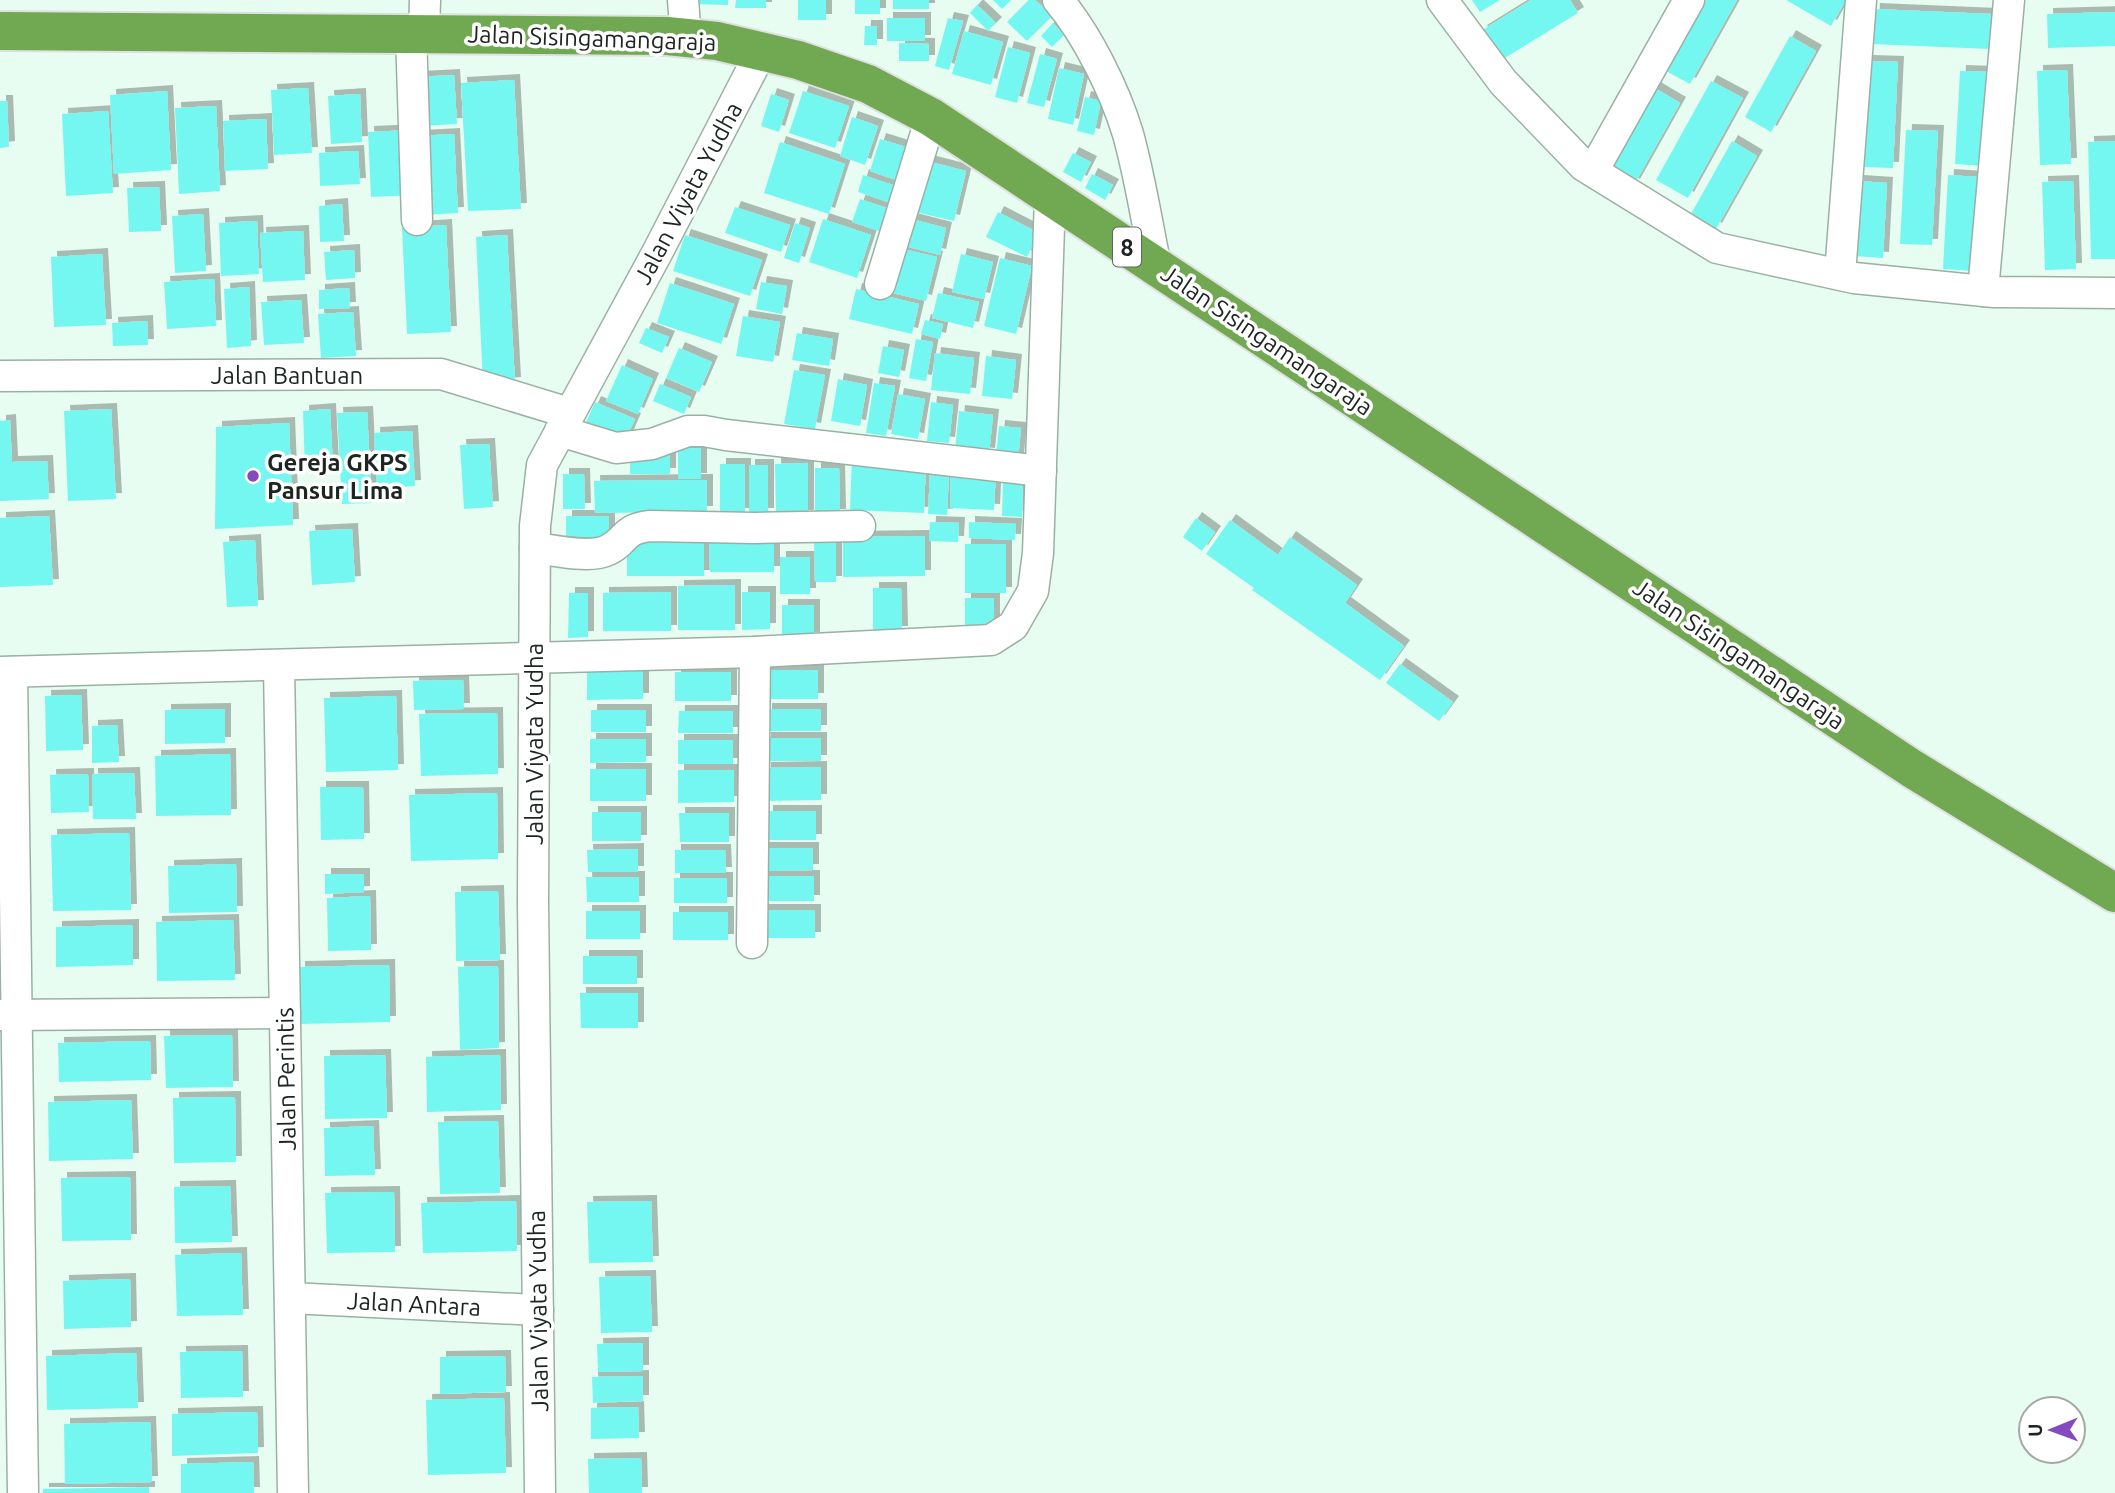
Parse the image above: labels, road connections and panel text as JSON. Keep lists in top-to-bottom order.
{
  "streets": {
    "highway": ["Jalan Sisingamangaraja", "8"],
    "street": [
      "Jalan Viyata Yudha",
      "Jalan Bantuan",
      "Jalan Perintis",
      "Jalan Antara"
    ]
  },
  "crossings": [
    ["Jalan Sisingamangaraja", "Jalan Viyata Yudha"],
    ["Jalan Viyata Yudha", "Jalan Bantuan"],
    ["Jalan Viyata Yudha", "Jalan Antara"],
    ["Jalan Perintis", "Jalan Antara"]
  ],
  "places": ["Gereja GKPS Pansur Lima"],
  "north": "left"
}
